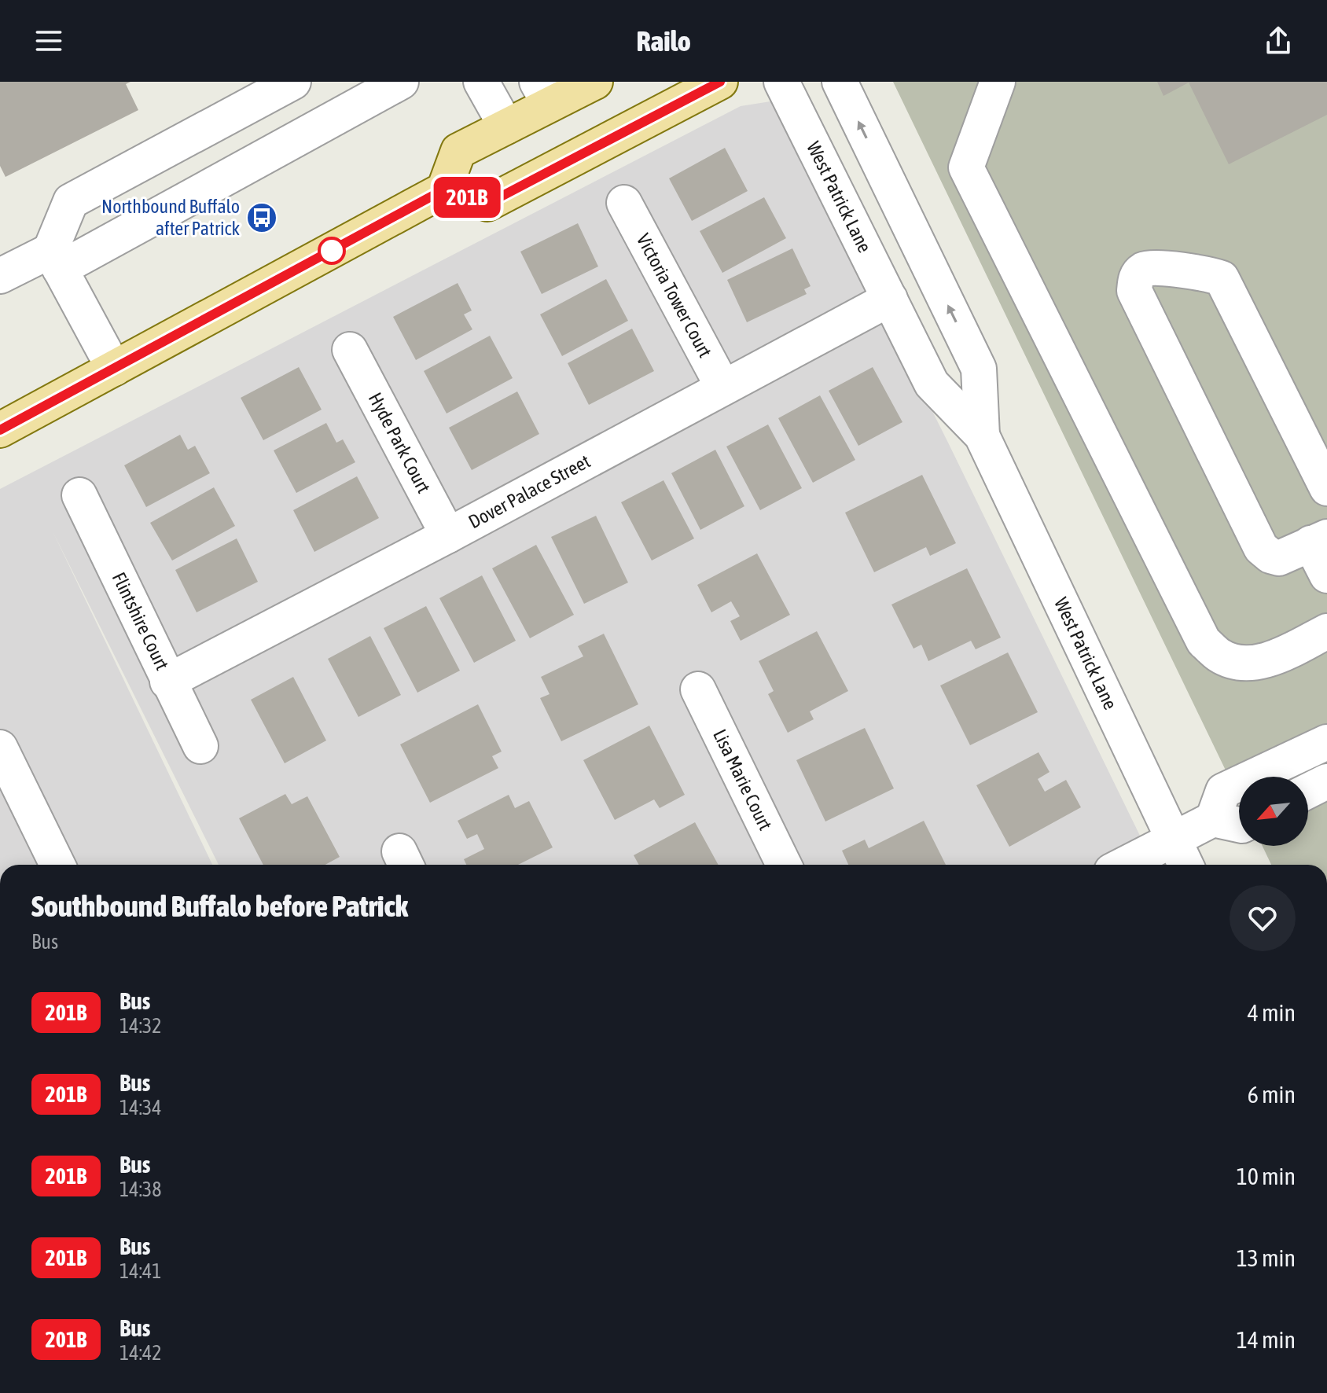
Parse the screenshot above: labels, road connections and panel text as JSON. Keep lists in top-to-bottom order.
{
  "streets": {
    "street": [
      "West Patrick Lane",
      "Victoria Tower Court",
      "Hyde Park Court",
      "Dover Palace Street",
      "Flintshire Court",
      "Lisa Marie Court"
    ]
  },
  "crossings": [
    ["West Patrick Lane", "Dover Palace Street"],
    ["Victoria Tower Court", "Dover Palace Street"],
    ["Hyde Park Court", "Dover Palace Street"],
    ["Dover Palace Street", "Flintshire Court"]
  ],
  "places": {
    "bus stop": ["Northbound Buffalo after Patrick"]
  },
  "lines": ["bus line 201B"],
  "north": "bottom left",
  "page": {
    "header": "Railo",
    "on_map": "201B",
    "heading": ["Southbound Buffalo before Patrick", "Bus"],
    "list": [
      {
        "mark": "201B",
        "name": "Bus",
        "note": "14:32",
        "value": "4 min"
      },
      {
        "mark": "201B",
        "name": "Bus",
        "note": "14:34",
        "value": "6 min"
      },
      {
        "mark": "201B",
        "name": "Bus",
        "note": "14:38",
        "value": "10 min"
      },
      {
        "mark": "201B",
        "name": "Bus",
        "note": "14:41",
        "value": "13 min"
      },
      {
        "mark": "201B",
        "name": "Bus",
        "note": "14:42",
        "value": "14 min"
      }
    ]
  }
}
